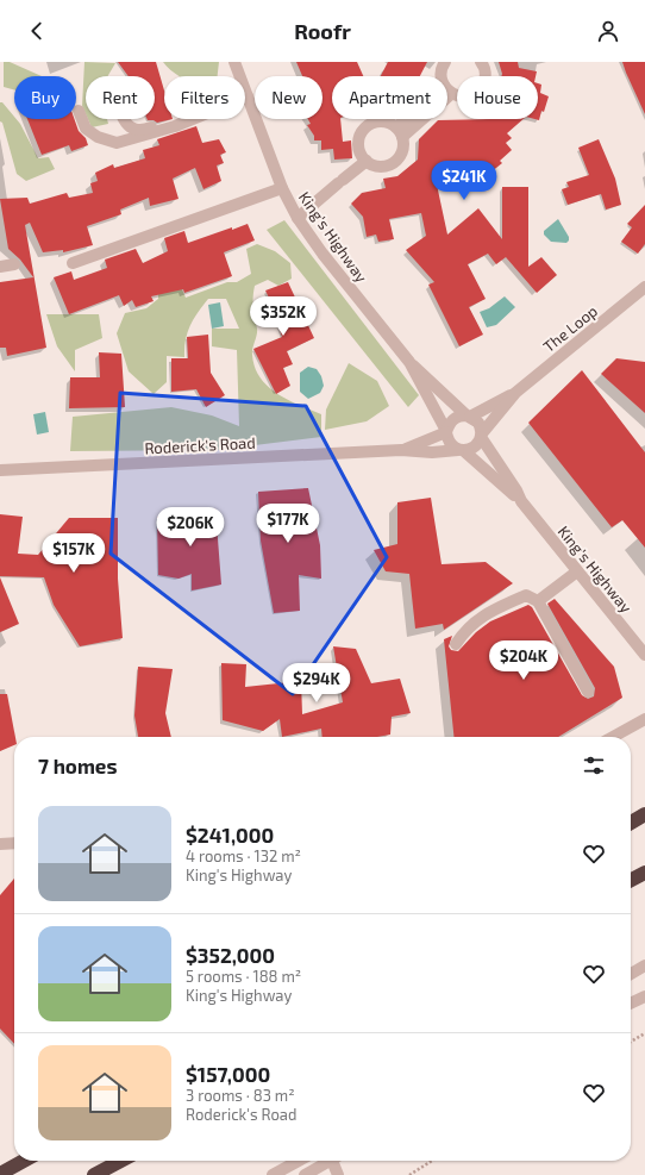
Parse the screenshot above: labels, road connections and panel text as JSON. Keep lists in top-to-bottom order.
{
  "streets": {
    "street": ["King's Highway", "The Loop", "Roderick's Road"]
  },
  "crossings": [
    ["King's Highway", "The Loop"],
    ["King's Highway", "Roderick's Road"],
    ["The Loop", "Roderick's Road"]
  ],
  "page": {
    "header": "Roofr",
    "chip": [
      "Buy",
      "Rent",
      "Filters",
      "New",
      "Apartment",
      "House"
    ],
    "price": [
      "$241K",
      "$352K",
      "$177K",
      "$206K",
      "$157K",
      "$204K",
      "$294K"
    ],
    "heading": "7 homes",
    "list": [
      {
        "name": "$241,000",
        "note": "4 rooms · 132 m² · King's Highway"
      },
      {
        "name": "$352,000",
        "note": "5 rooms · 188 m² · King's Highway"
      },
      {
        "name": "$157,000",
        "note": "3 rooms · 83 m² · Roderick's Road"
      }
    ]
  }
}
